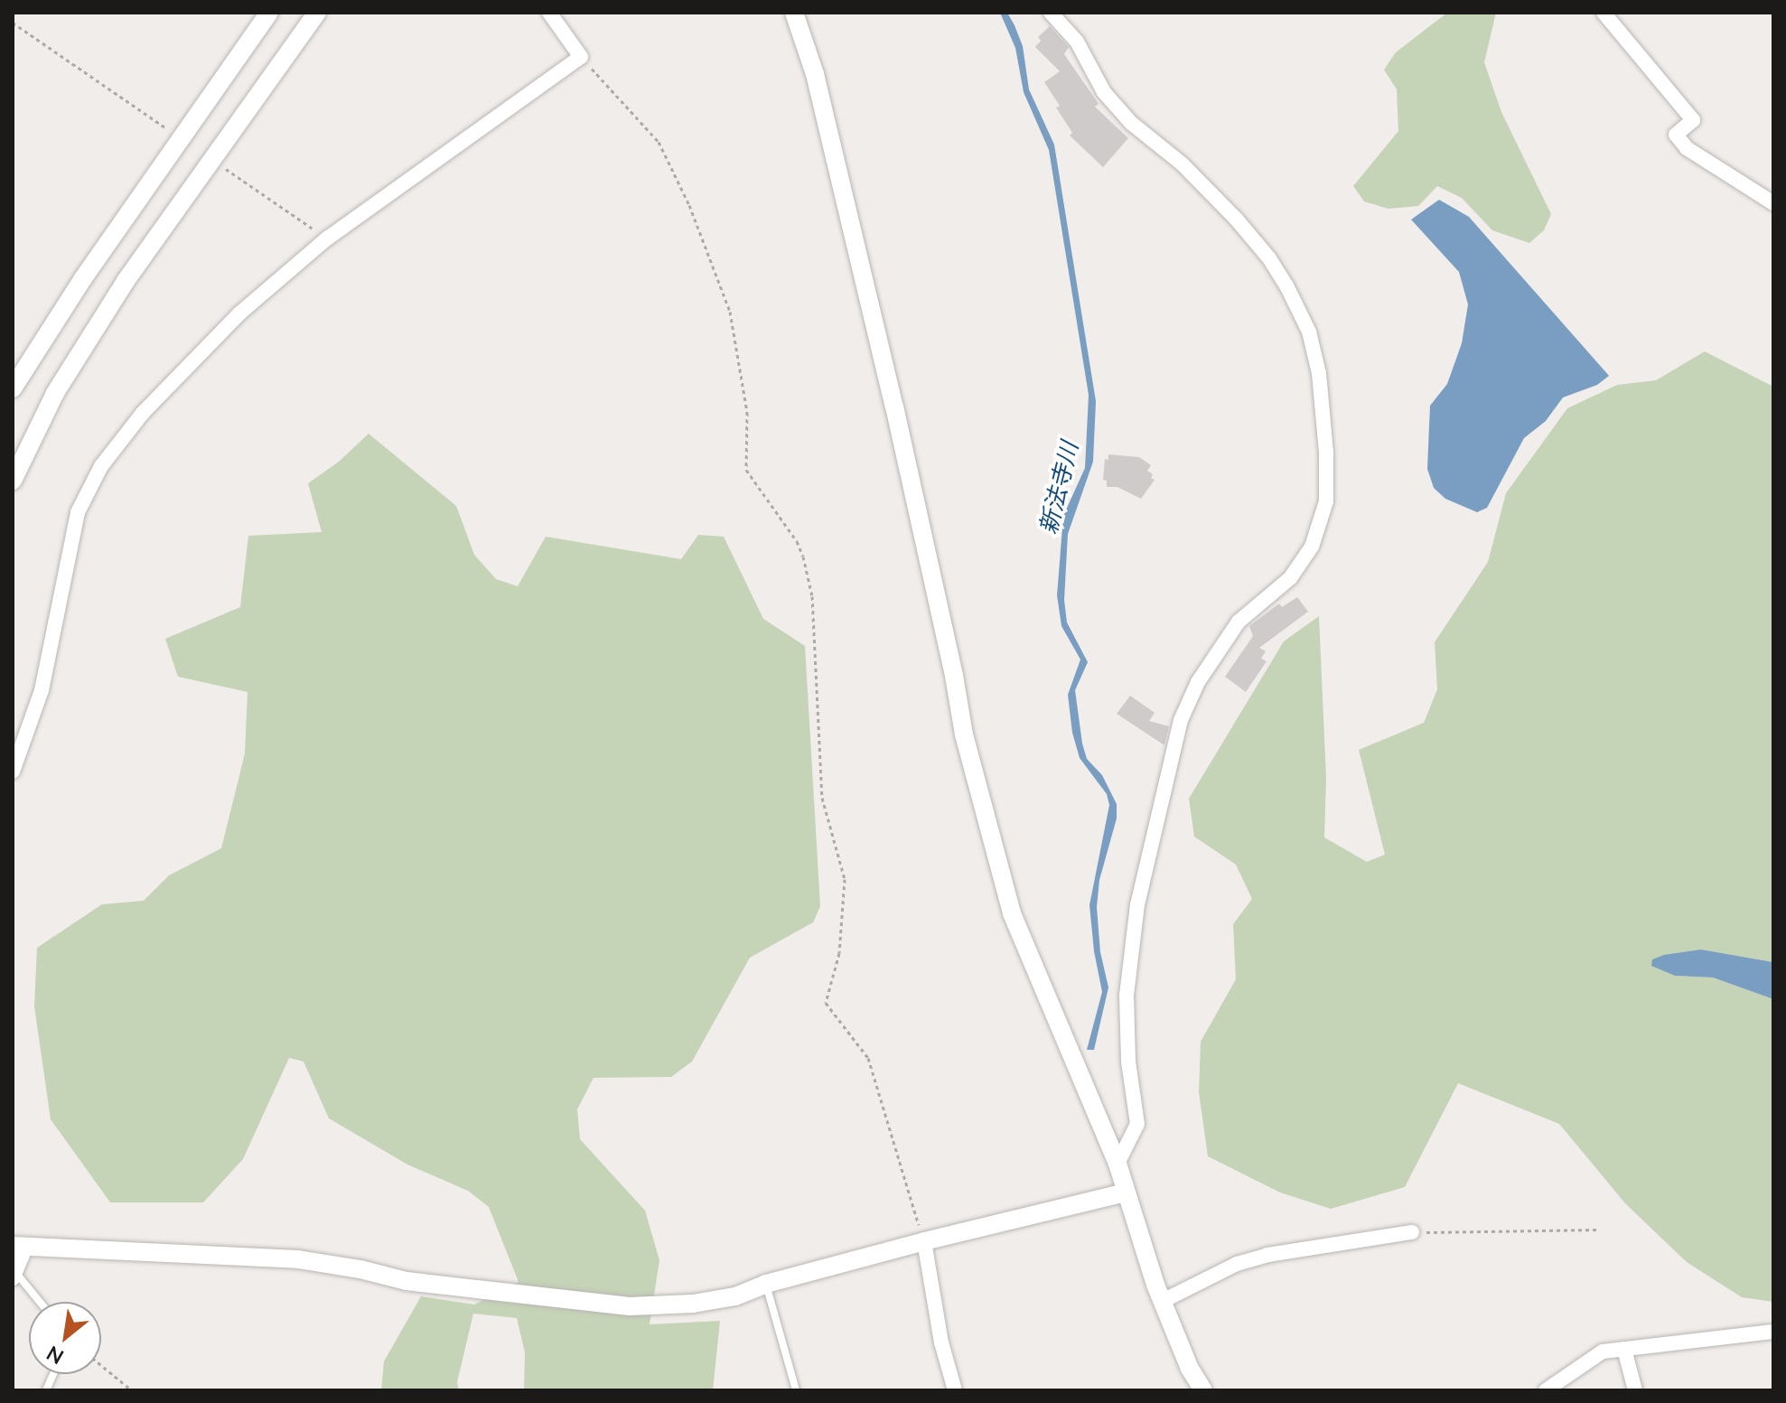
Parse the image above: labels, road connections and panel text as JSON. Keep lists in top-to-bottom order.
{
  "water": ["新法寺川"],
  "north": "bottom left"
}
